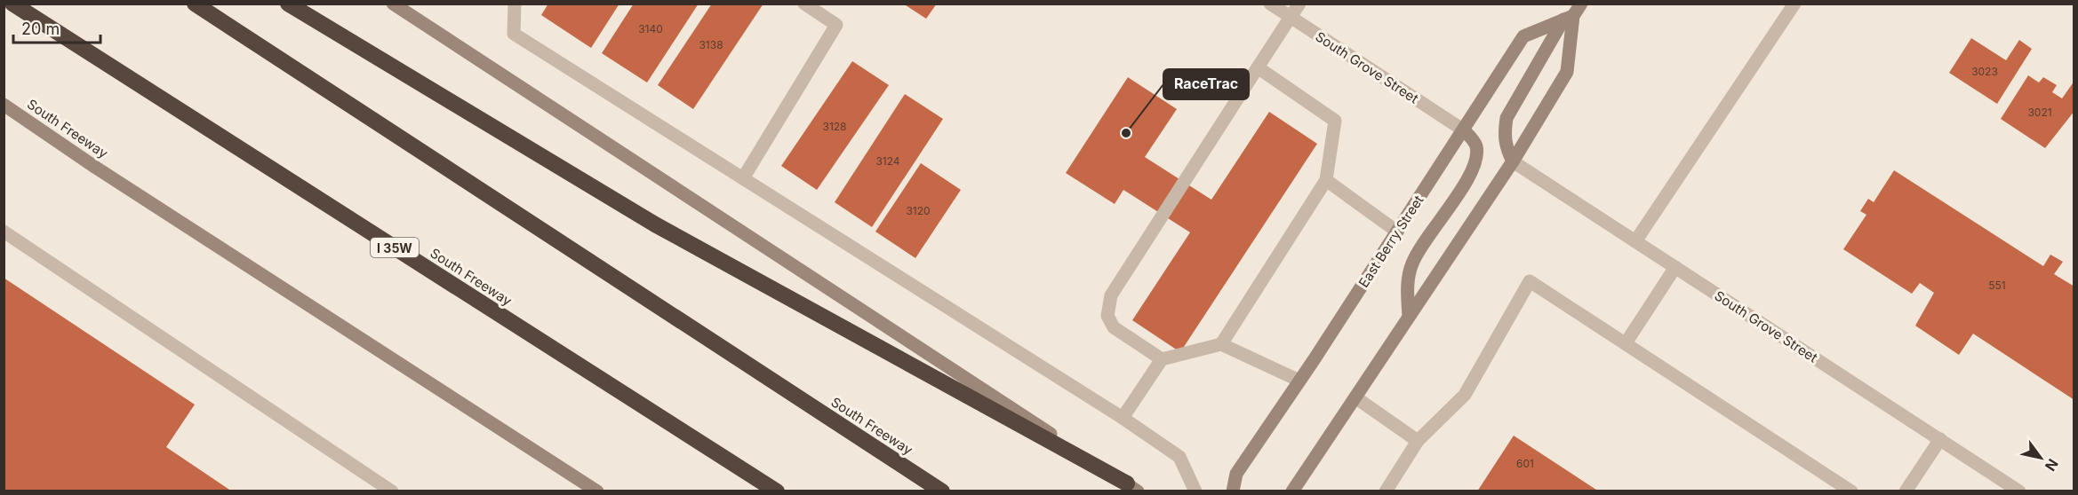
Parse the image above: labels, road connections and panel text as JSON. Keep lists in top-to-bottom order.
{
  "streets": {
    "highway": ["South Freeway", "I 35W"],
    "main road": ["East Berry Street"],
    "street": ["South Grove Street"]
  },
  "crossings": [
    ["South Grove Street", "East Berry Street"]
  ],
  "places": ["RaceTrac"],
  "house_numbers": [
    "3140",
    "3138",
    "3023",
    "3021",
    "3128",
    "3124",
    "3120",
    "551",
    "601"
  ],
  "scale_bar": "20 m",
  "north": "bottom right"
}
